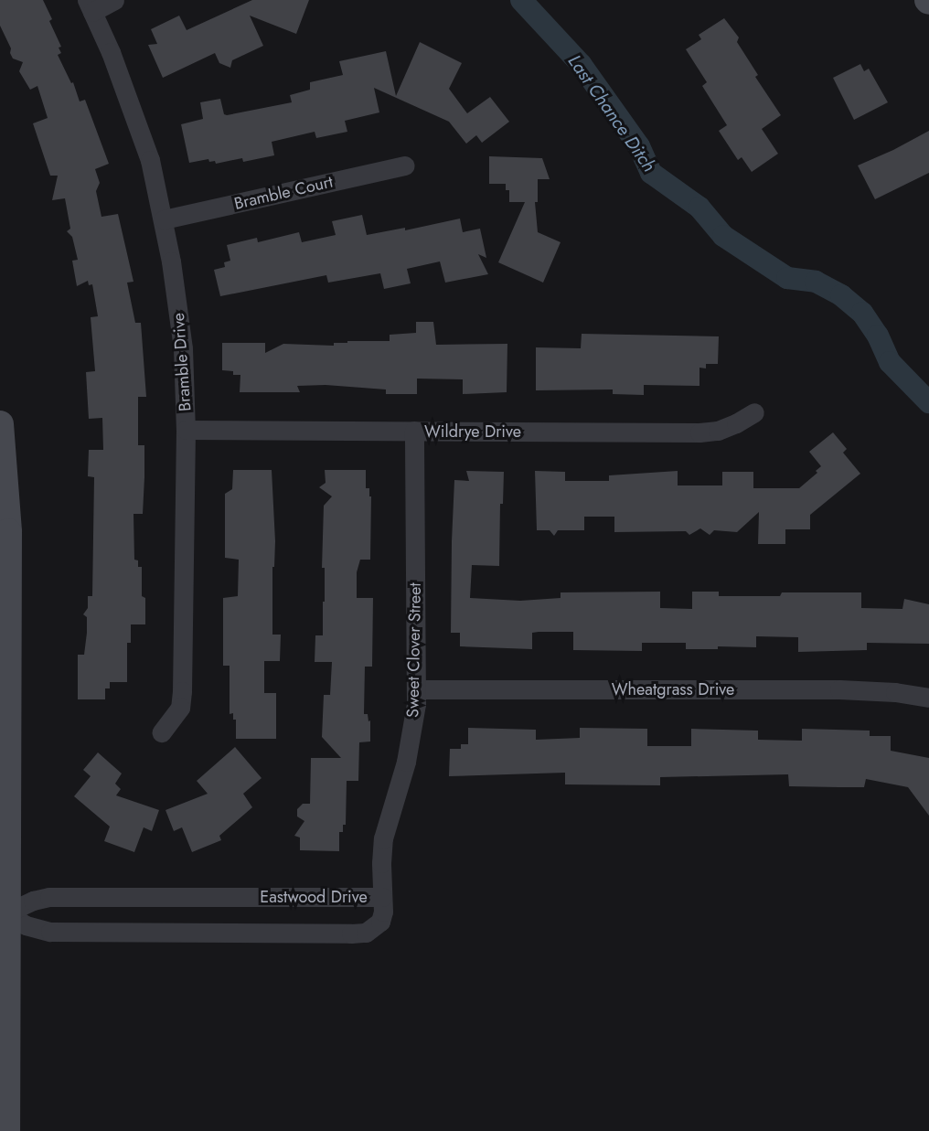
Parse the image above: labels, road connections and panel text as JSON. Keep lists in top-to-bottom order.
{
  "streets": {
    "street": [
      "Bramble Court",
      "Bramble Drive",
      "Wildrye Drive",
      "Sweet Clover Street",
      "Wheatgrass Drive",
      "Eastwood Drive"
    ]
  },
  "crossings": [
    ["Bramble Court", "Bramble Drive"],
    ["Bramble Drive", "Wildrye Drive"],
    ["Wildrye Drive", "Sweet Clover Street"],
    ["Sweet Clover Street", "Wheatgrass Drive"],
    ["Sweet Clover Street", "Eastwood Drive"]
  ],
  "water": ["Last Chance Ditch"]
}
